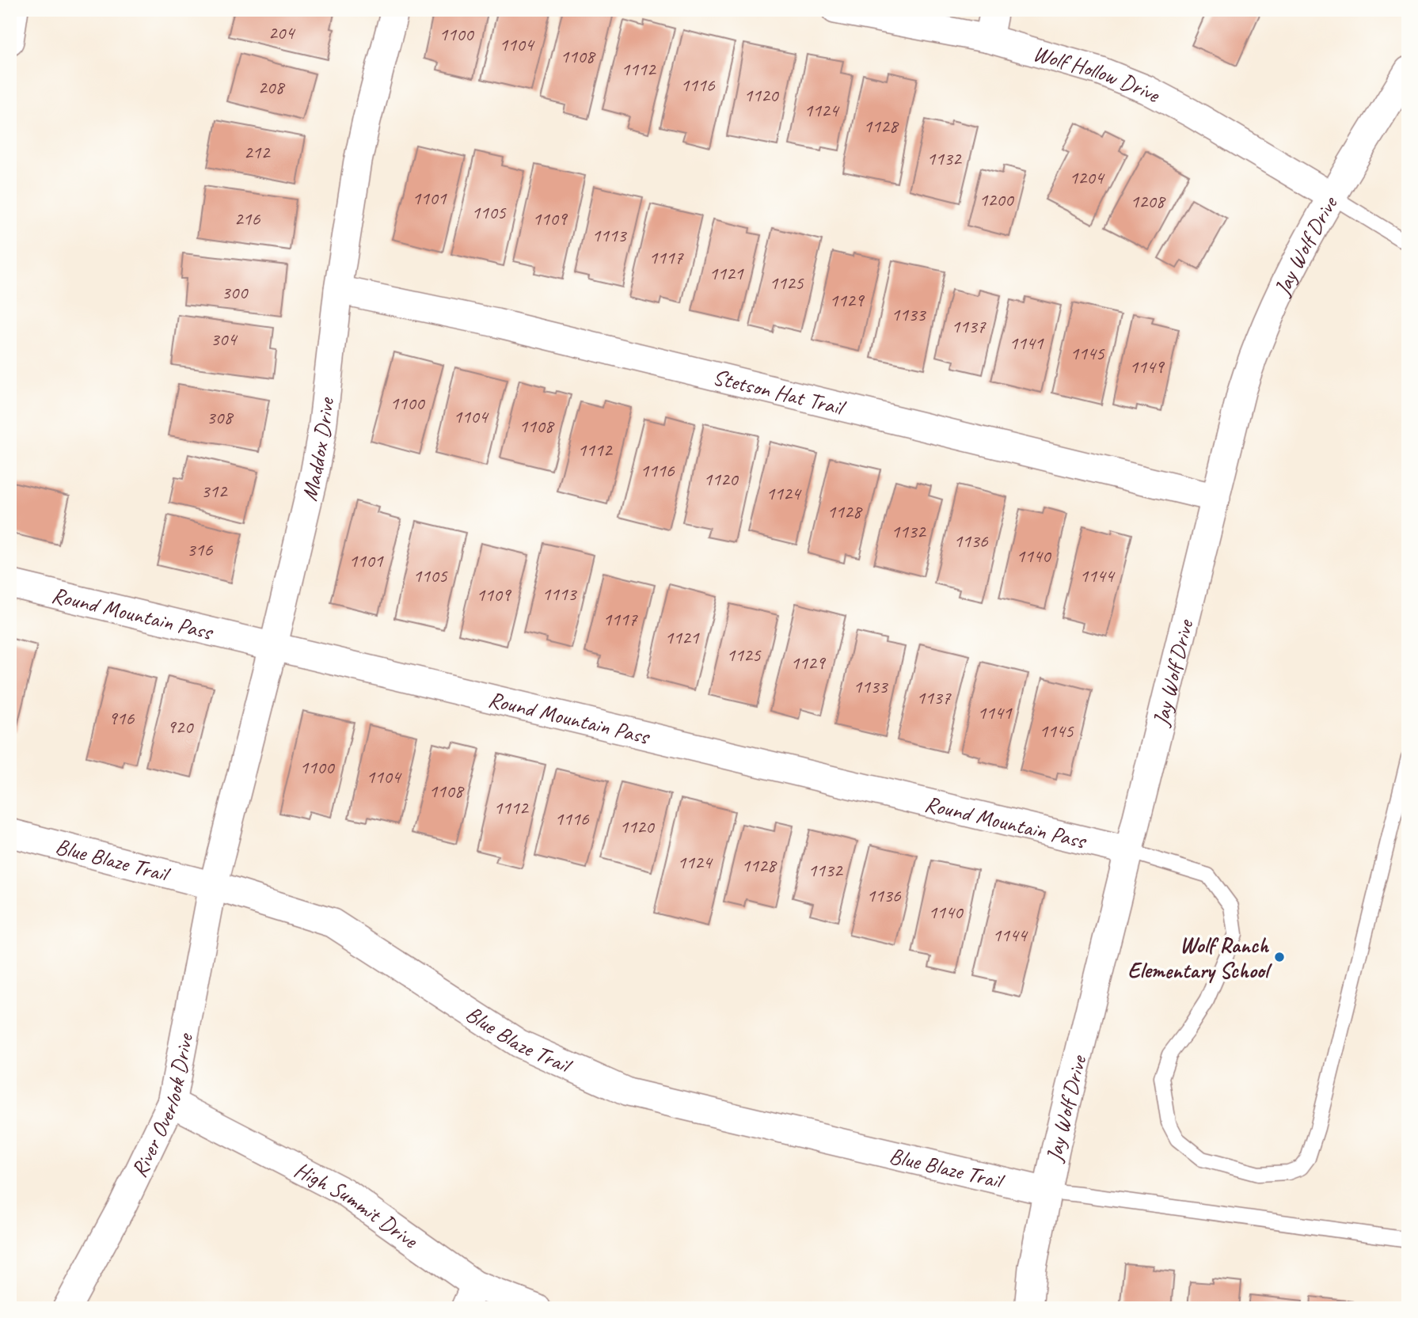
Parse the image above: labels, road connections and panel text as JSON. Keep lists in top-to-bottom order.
{
  "streets": {
    "street": [
      "Wolf Hollow Drive",
      "Jay Wolf Drive",
      "Stetson Hat Trail",
      "Maddox Drive",
      "Round Mountain Pass",
      "Blue Blaze Trail",
      "River Overlook Drive",
      "High Summit Drive"
    ]
  },
  "crossings": [
    ["Wolf Hollow Drive", "Jay Wolf Drive"],
    ["Jay Wolf Drive", "Stetson Hat Trail"],
    ["Jay Wolf Drive", "Round Mountain Pass"],
    ["Jay Wolf Drive", "Blue Blaze Trail"],
    ["Stetson Hat Trail", "Maddox Drive"],
    ["Maddox Drive", "Round Mountain Pass"],
    ["Maddox Drive", "Blue Blaze Trail"],
    ["Maddox Drive", "River Overlook Drive"],
    ["Blue Blaze Trail", "River Overlook Drive"],
    ["River Overlook Drive", "High Summit Drive"]
  ],
  "places": ["Wolf Ranch Elementary School"],
  "house_numbers": [
    "204",
    "1100",
    "1104",
    "1108",
    "1112",
    "1116",
    "208",
    "1120",
    "1124",
    "1128",
    "212",
    "1132",
    "1204",
    "1101",
    "1200",
    "1208",
    "1105",
    "216",
    "1109",
    "1113",
    "1117",
    "1121",
    "1125",
    "300",
    "1129",
    "1133",
    "1137",
    "304",
    "1141",
    "1145",
    "1149",
    "1100",
    "1104",
    "308",
    "1108",
    "1112",
    "1116",
    "1120",
    "312",
    "1124",
    "1128",
    "1132",
    "1136",
    "316",
    "1140",
    "1101",
    "1105",
    "1144",
    "1113",
    "1109",
    "1117",
    "1121",
    "1125",
    "1129",
    "1133",
    "1137",
    "1141",
    "916",
    "920",
    "1145",
    "1100",
    "1104",
    "1108",
    "1112",
    "1116",
    "1120",
    "1124",
    "1128",
    "1132",
    "1136",
    "1140",
    "1144"
  ]
}
